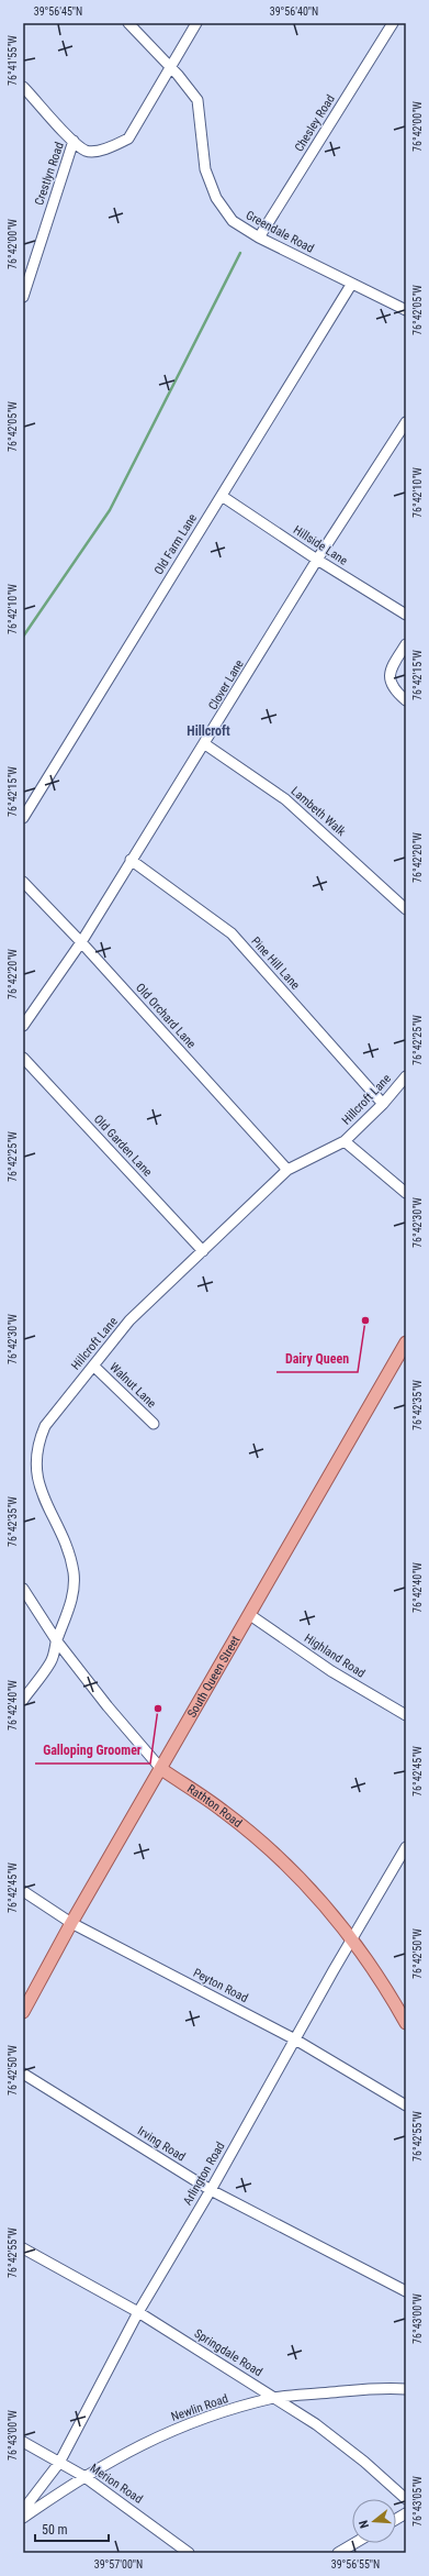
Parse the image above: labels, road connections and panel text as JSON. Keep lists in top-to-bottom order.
{
  "streets": {
    "main road": ["South Queen Street", "Rathton Road"],
    "street": [
      "Chesley Road",
      "Crestlyn Road",
      "Greendale Road",
      "Old Farm Lane",
      "Hillside Lane",
      "Clover Lane",
      "Lambeth Walk",
      "Pine Hill Lane",
      "Old Orchard Lane",
      "Hillcroft Lane",
      "Old Garden Lane",
      "Walnut Lane",
      "Highland Road",
      "Peyton Road",
      "Irving Road",
      "Arlington Road",
      "Springdale Road",
      "Newlin Road",
      "Merion Road"
    ]
  },
  "crossings": [
    ["Chesley Road", "Greendale Road"],
    ["Crestlyn Road", "Greendale Road"],
    ["Greendale Road", "Old Farm Lane"],
    ["Old Farm Lane", "Hillside Lane"],
    ["Hillside Lane", "Clover Lane"],
    ["Clover Lane", "Lambeth Walk"],
    ["Clover Lane", "Pine Hill Lane"],
    ["Clover Lane", "Old Orchard Lane"],
    ["Pine Hill Lane", "Hillcroft Lane"],
    ["Old Orchard Lane", "Hillcroft Lane"],
    ["Hillcroft Lane", "Old Garden Lane"],
    ["Hillcroft Lane", "Walnut Lane"],
    ["Hillcroft Lane", "Rathton Road"],
    ["Highland Road", "South Queen Street"],
    ["South Queen Street", "Rathton Road"],
    ["South Queen Street", "Peyton Road"],
    ["Rathton Road", "Arlington Road"],
    ["Peyton Road", "Arlington Road"],
    ["Irving Road", "Arlington Road"],
    ["Arlington Road", "Springdale Road"],
    ["Arlington Road", "Merion Road"],
    ["Springdale Road", "Newlin Road"],
    ["Newlin Road", "Merion Road"]
  ],
  "districts": ["Hillcroft"],
  "places": ["Dairy Queen", "Galloping Groomer"],
  "scale_bar": "50 m",
  "north": "left",
  "coordinates": [
    "39°56'45\"N",
    "39°56'40\"N",
    "76°41'55\"W",
    "76°42'00\"W",
    "76°42'05\"W",
    "76°42'10\"W",
    "76°42'15\"W",
    "76°42'20\"W",
    "76°42'25\"W",
    "76°42'30\"W",
    "76°42'35\"W",
    "76°42'40\"W",
    "76°42'45\"W",
    "76°42'50\"W",
    "76°42'55\"W",
    "76°43'00\"W",
    "76°43'05\"W",
    "39°57'00\"N",
    "39°56'55\"N"
  ]
}
